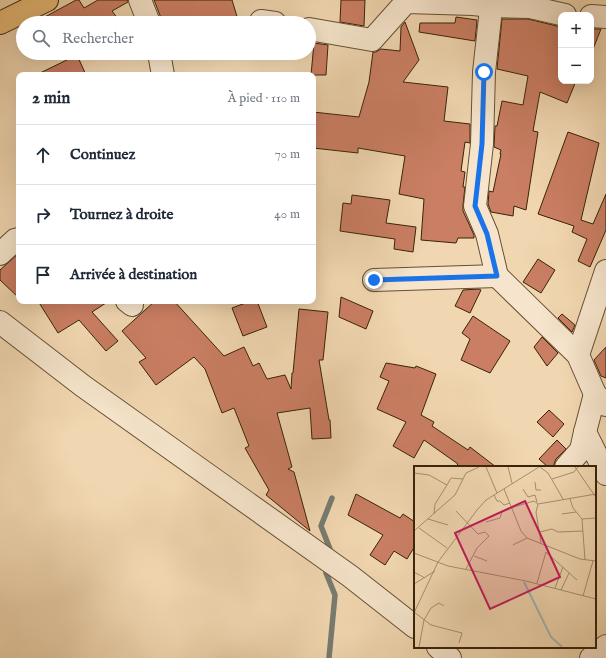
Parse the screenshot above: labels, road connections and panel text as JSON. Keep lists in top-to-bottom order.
{
  "page": {
    "map_buttons": ["+", "−"],
    "search": "Rechercher",
    "heading": ["2 min", "À pied · 110 m"],
    "list": [
      ["Continuez", "70 m"],
      ["Tournez à droite", "40 m"],
      "Arrivée à destination"
    ]
  }
}
